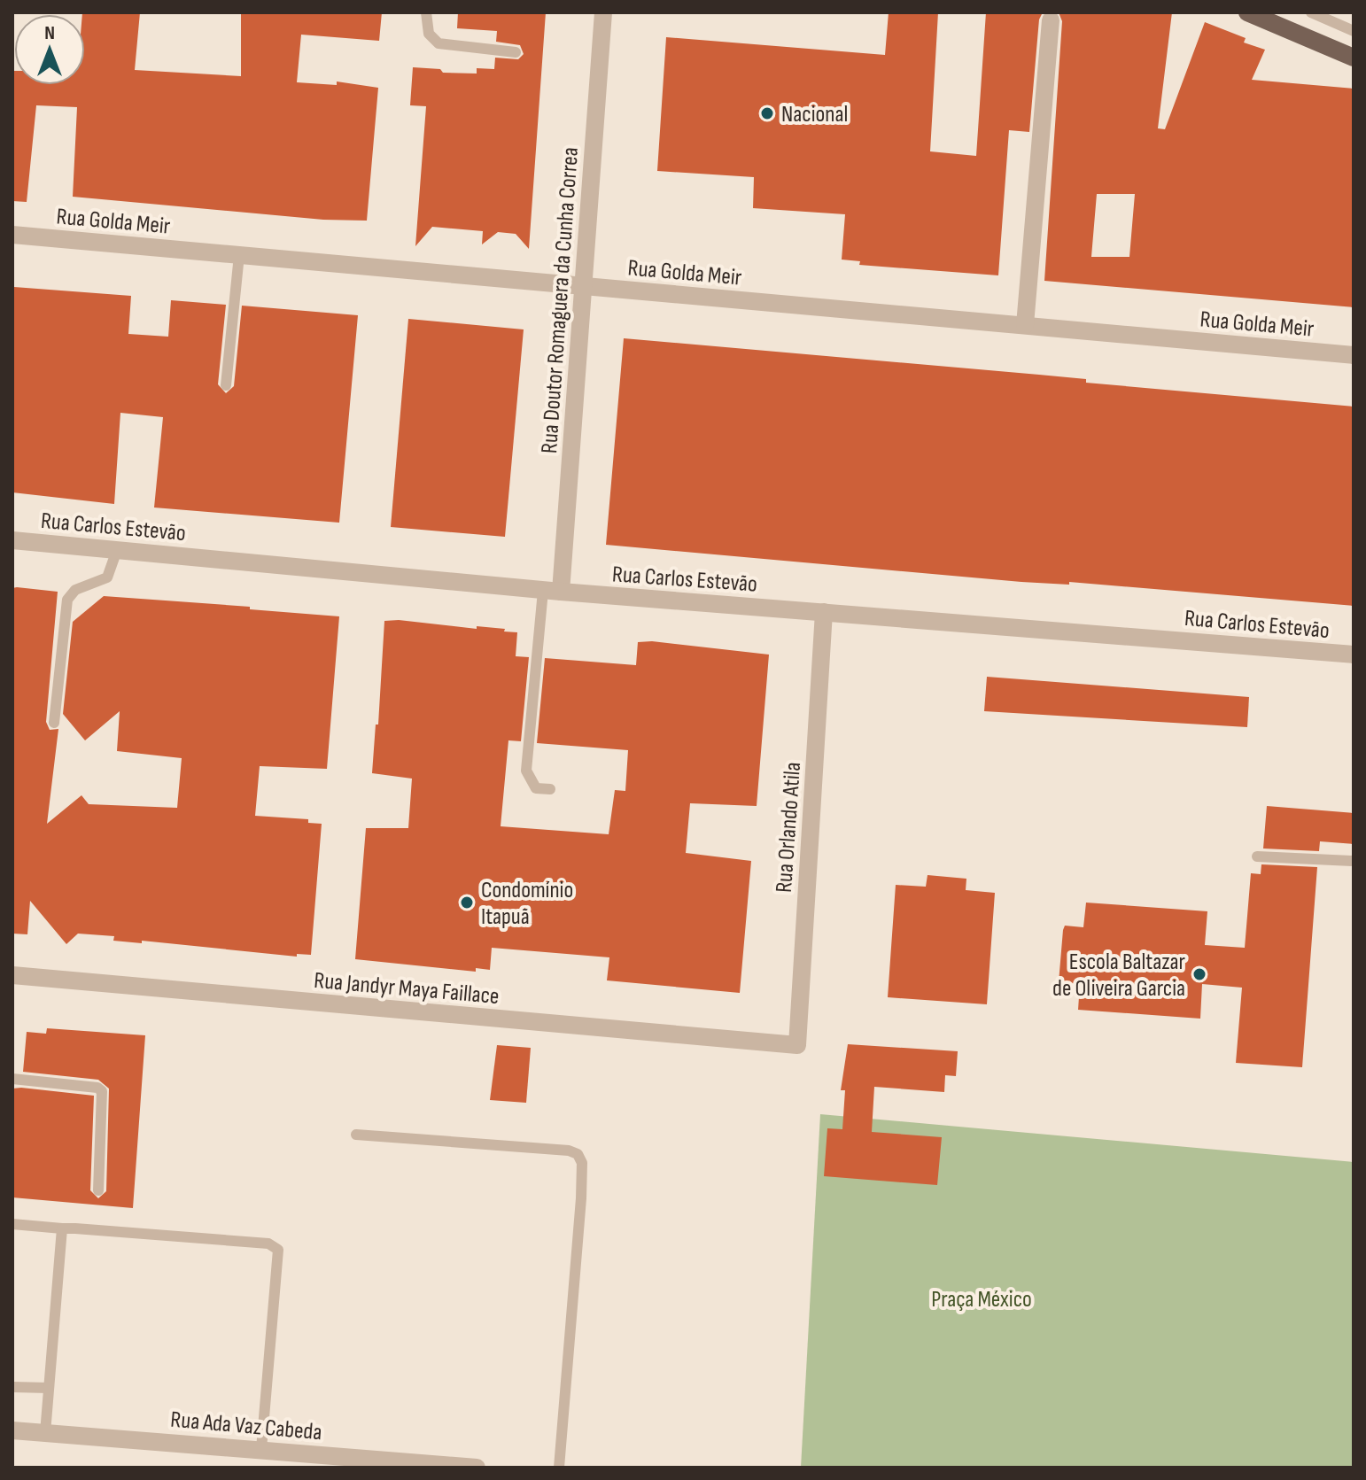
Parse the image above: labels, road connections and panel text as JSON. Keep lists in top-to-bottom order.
{
  "streets": {
    "street": [
      "Rua Golda Meir",
      "Rua Doutor Romaguera da Cunha Correa",
      "Rua Carlos Estevão",
      "Rua Orlando Atila",
      "Rua Jandyr Maya Faillace",
      "Rua Ada Vaz Cabeda"
    ]
  },
  "crossings": [
    ["Rua Golda Meir", "Rua Doutor Romaguera da Cunha Correa"],
    ["Rua Doutor Romaguera da Cunha Correa", "Rua Carlos Estevão"],
    ["Rua Carlos Estevão", "Rua Orlando Atila"],
    ["Rua Orlando Atila", "Rua Jandyr Maya Faillace"]
  ],
  "parks": ["Praça México"],
  "places": ["Nacional", "Condomínio Itapuã", "Escola Baltazar de Oliveira Garcia"],
  "north": "top"
}
